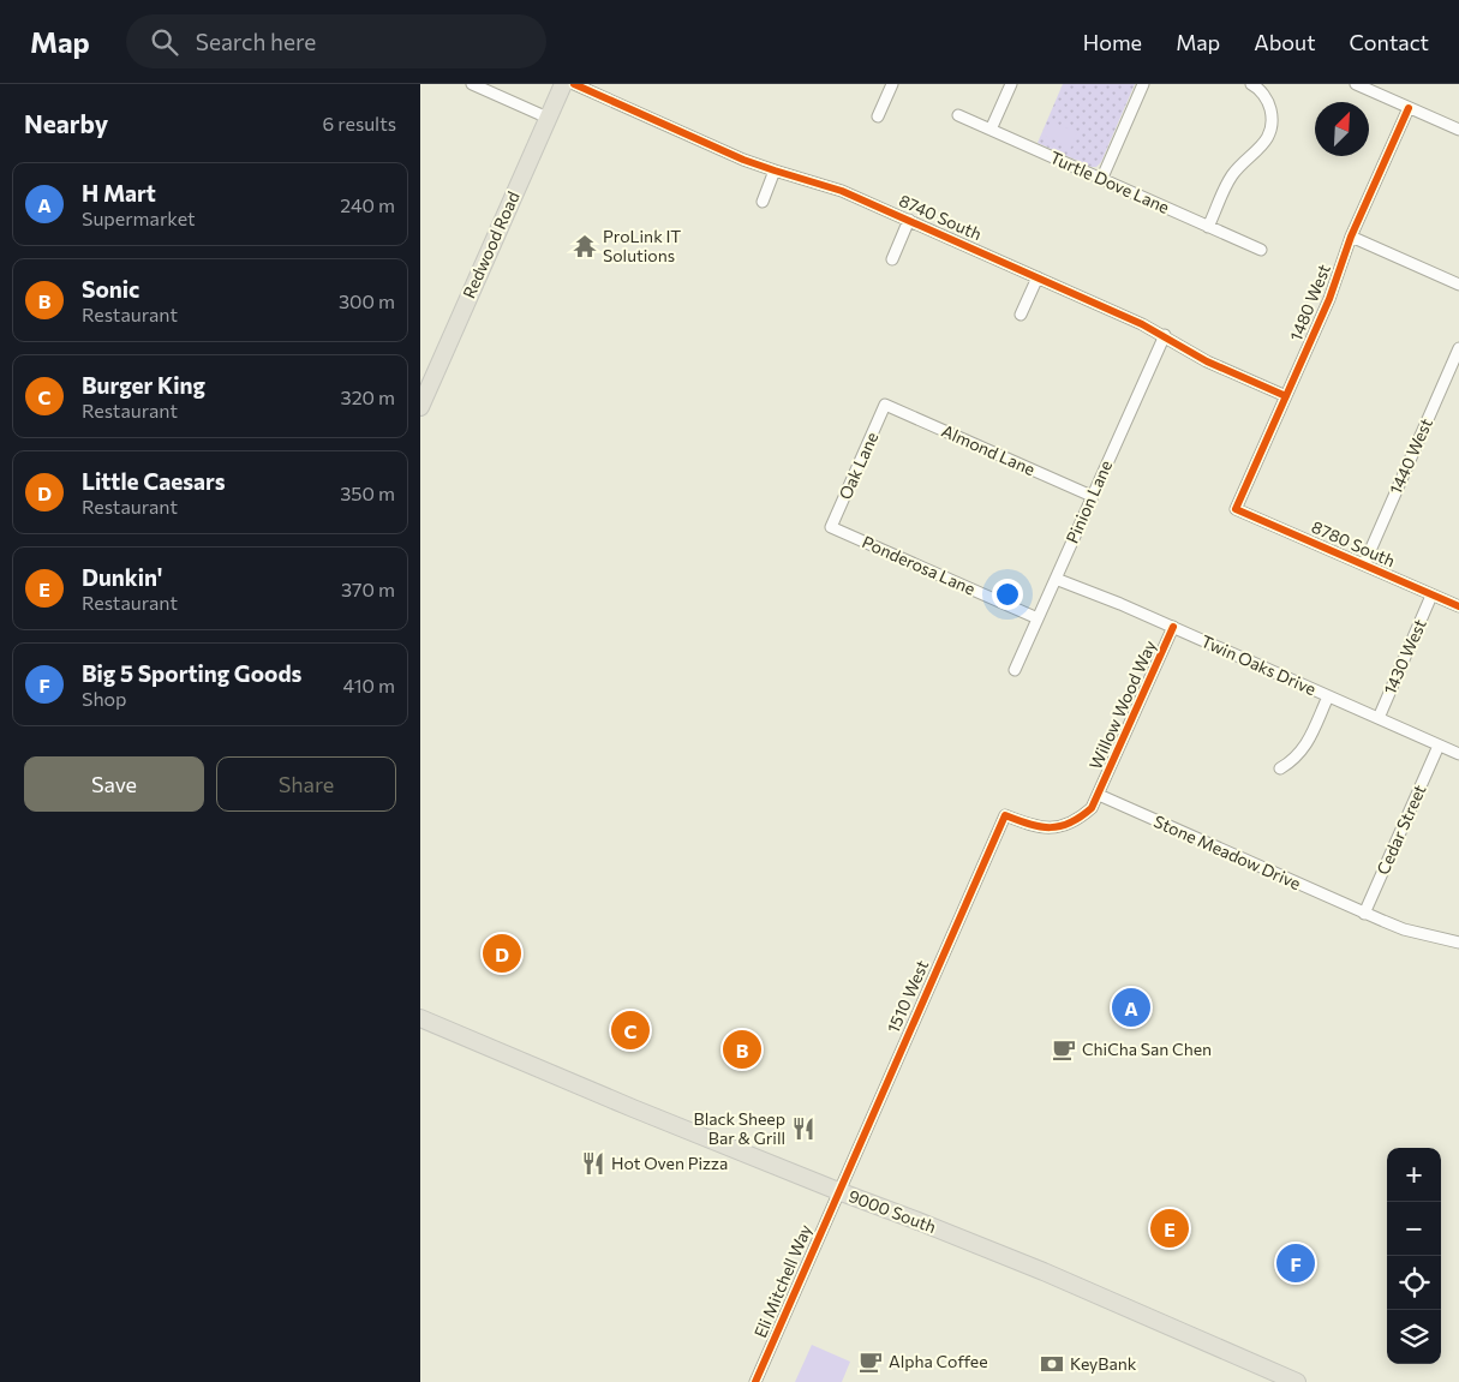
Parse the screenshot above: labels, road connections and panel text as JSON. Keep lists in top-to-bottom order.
{
  "streets": {
    "main road": ["Redwood Road", "9000 South"],
    "street": [
      "Turtle Dove Lane",
      "8740 South",
      "1480 West",
      "Almond Lane",
      "1440 West",
      "Oak Lane",
      "Pinion Lane",
      "8780 South",
      "Ponderosa Lane",
      "1430 West",
      "Twin Oaks Drive",
      "Willow Wood Way",
      "Cedar Street",
      "Stone Meadow Drive",
      "1510 West",
      "Eli Mitchell Way"
    ]
  },
  "crossings": [
    ["8740 South", "1480 West"],
    ["8740 South", "Pinion Lane"],
    ["1480 West", "8780 South"],
    ["Almond Lane", "Oak Lane"],
    ["Almond Lane", "Pinion Lane"],
    ["1440 West", "8780 South"],
    ["Oak Lane", "Ponderosa Lane"],
    ["Pinion Lane", "Ponderosa Lane"],
    ["Pinion Lane", "Twin Oaks Drive"],
    ["8780 South", "1430 West"],
    ["1430 West", "Twin Oaks Drive"],
    ["Twin Oaks Drive", "Willow Wood Way"],
    ["Twin Oaks Drive", "Cedar Street"],
    ["Willow Wood Way", "Stone Meadow Drive"],
    ["Willow Wood Way", "1510 West"],
    ["Cedar Street", "Stone Meadow Drive"],
    ["Stone Meadow Drive", "1510 West"],
    ["1510 West", "9000 South"],
    ["1510 West", "Eli Mitchell Way"],
    ["9000 South", "Eli Mitchell Way"]
  ],
  "places": {
    "temple": ["ProLink IT Solutions"],
    "cafe": ["ChiCha San Chen", "Alpha Coffee"],
    "restaurant": ["Black Sheep Bar & Grill", "Hot Oven Pizza"],
    "bank": ["KeyBank"]
  },
  "north": "top right",
  "page": {
    "header": "Map",
    "search": "Search here",
    "nav": [
      "Home",
      "Map",
      "About",
      "Contact"
    ],
    "heading": ["Nearby", "6 results"],
    "list": [
      {
        "mark": "A",
        "name": "H Mart",
        "note": "Supermarket",
        "value": "240 m"
      },
      {
        "mark": "B",
        "name": "Sonic",
        "note": "Restaurant",
        "value": "300 m"
      },
      {
        "mark": "C",
        "name": "Burger King",
        "note": "Restaurant",
        "value": "320 m"
      },
      {
        "mark": "D",
        "name": "Little Caesars",
        "note": "Restaurant",
        "value": "350 m"
      },
      {
        "mark": "E",
        "name": "Dunkin'",
        "note": "Restaurant",
        "value": "370 m"
      },
      {
        "mark": "F",
        "name": "Big 5 Sporting Goods",
        "note": "Shop",
        "value": "410 m"
      }
    ],
    "buttons": ["Save", "Share"],
    "pins": [
      "D",
      "A",
      "C",
      "B",
      "E",
      "F"
    ],
    "map_buttons": ["+", "−"]
  }
}
